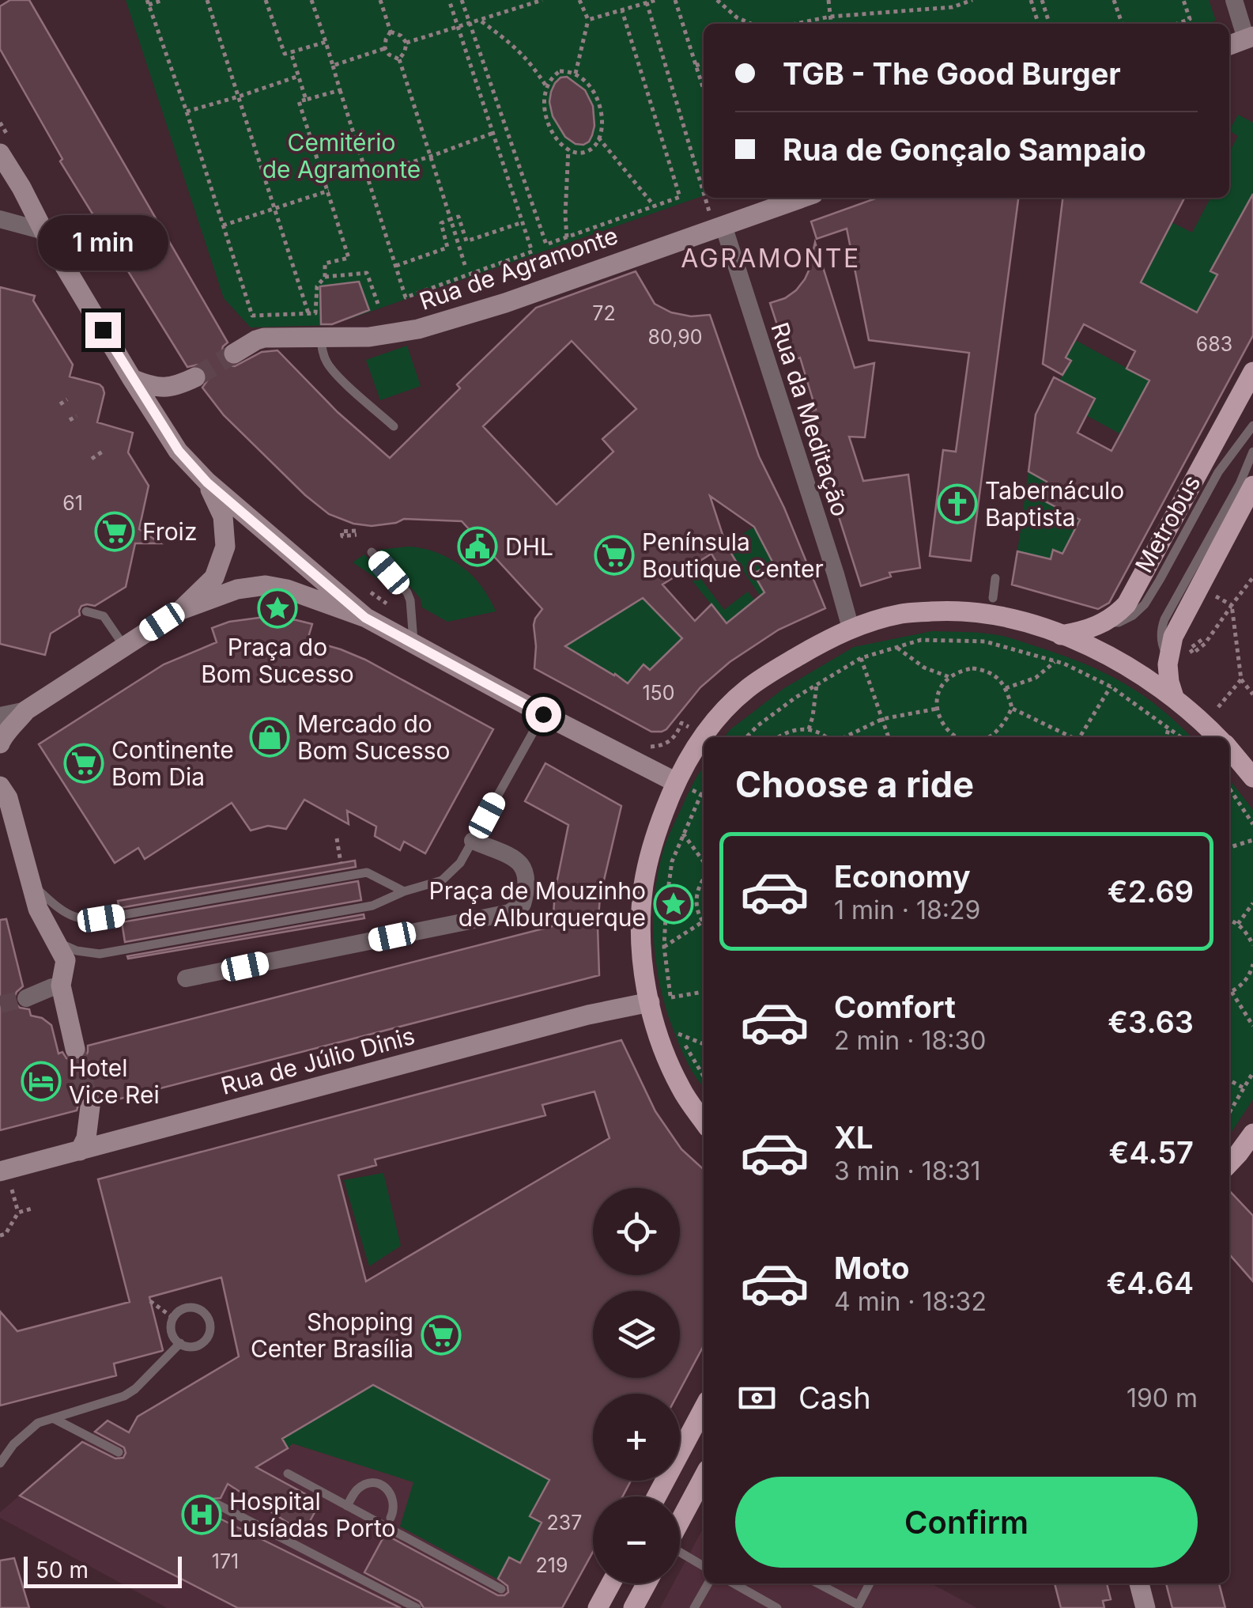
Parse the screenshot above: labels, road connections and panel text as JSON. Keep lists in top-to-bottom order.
{
  "streets": {
    "street": ["Rua de Agramonte", "Rua da Meditação", "Rua de Júlio Dinis"],
    "lane": ["Metrobus"]
  },
  "crossings": [
    ["Rua de Agramonte", "Rua da Meditação"]
  ],
  "districts": ["AGRAMONTE"],
  "parks": ["Cemitério de Agramonte"],
  "places": {
    "church": ["Tabernáculo Baptista"],
    "supermarket": [
      "Froiz",
      "Península Boutique Center",
      "Continente Bom Dia",
      "Shopping Center Brasília"
    ],
    "public building": ["DHL"],
    "place": ["Praça do Bom Sucesso", "Praça de Mouzinho de Alburquerque"],
    "shop": ["Mercado do Bom Sucesso"],
    "hotel": ["Hotel Vice Rei"],
    "hospital": ["Hospital Lusíadas Porto"]
  },
  "house_numbers": [
    "72",
    "80,90",
    "683",
    "61",
    "150",
    "237",
    "171",
    "219"
  ],
  "scale_bar": "50 m",
  "page": {
    "banner": ["TGB - The Good Burger", "Rua de Gonçalo Sampaio"],
    "bubble": "1 min",
    "heading": "Choose a ride",
    "list": [
      {
        "name": "Economy",
        "note": "1 min · 18:29",
        "value": "€2.69"
      },
      {
        "name": "Comfort",
        "note": "2 min · 18:30",
        "value": "€3.63"
      },
      {
        "name": "XL",
        "note": "3 min · 18:31",
        "value": "€4.57"
      },
      {
        "name": "Moto",
        "note": "4 min · 18:32",
        "value": "€4.64"
      }
    ],
    "map_buttons": ["+", "−"],
    "pay": ["Cash", "190 m"],
    "buttons": "Confirm",
    "scale": "50 m"
  }
}
